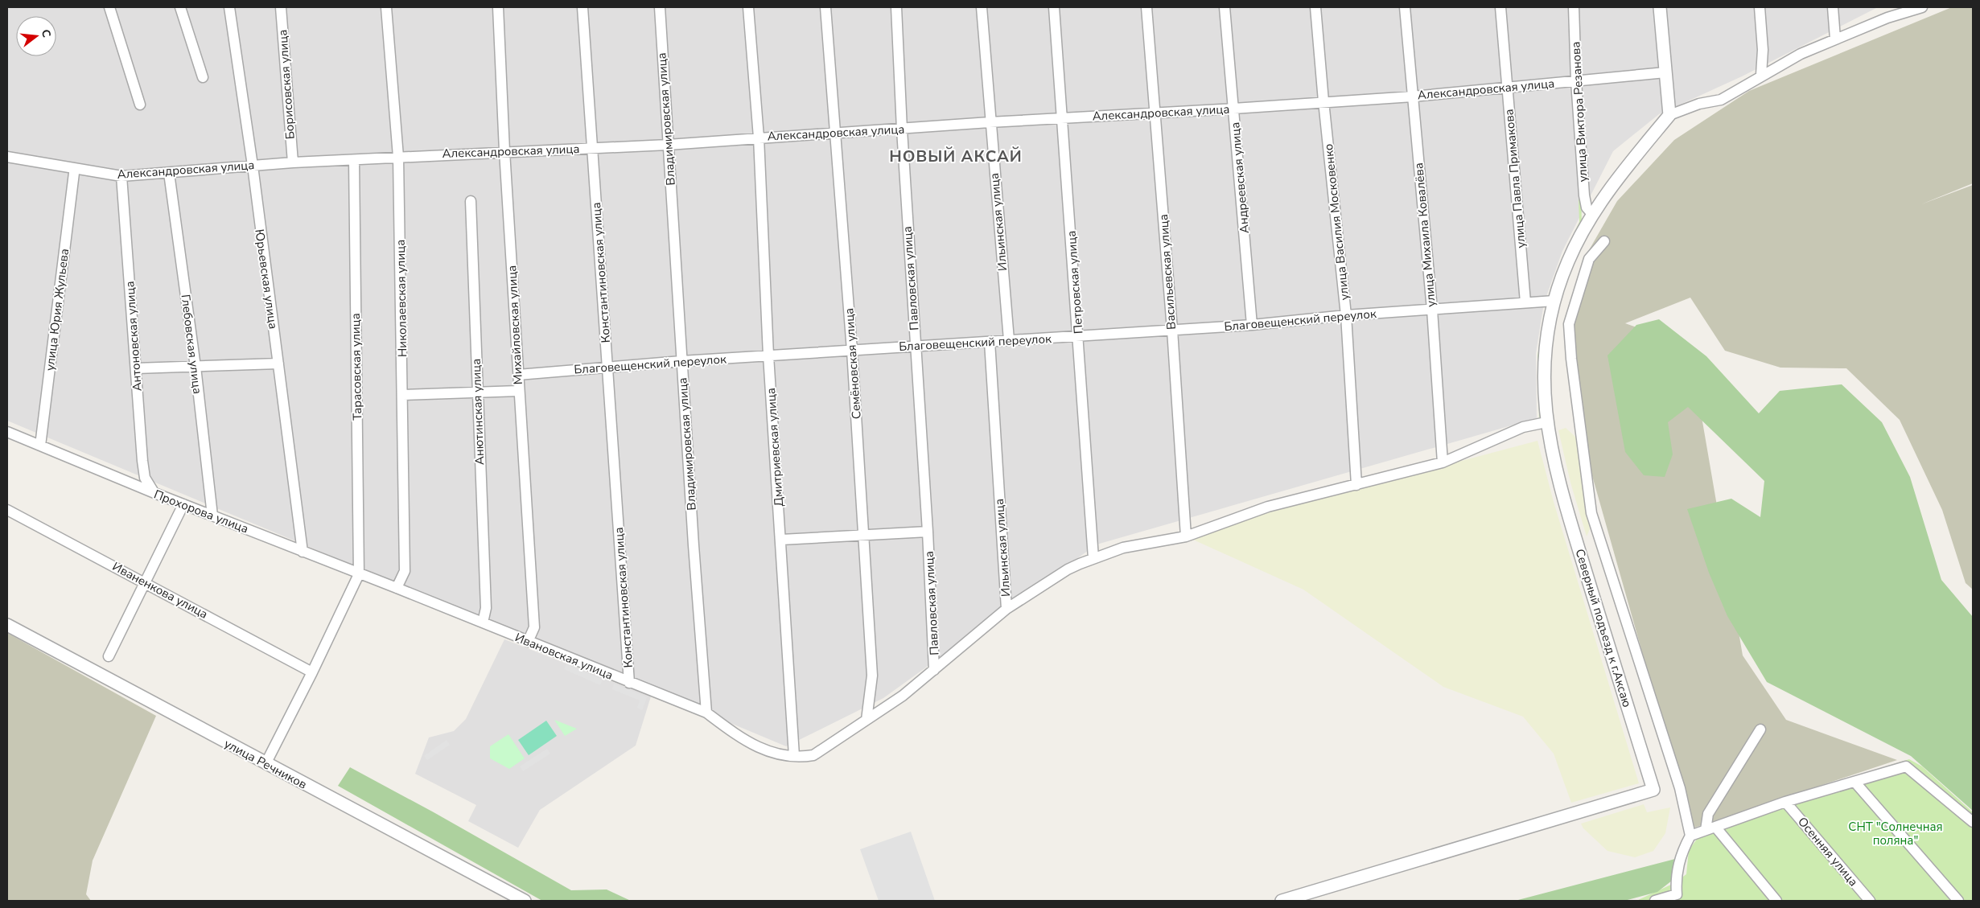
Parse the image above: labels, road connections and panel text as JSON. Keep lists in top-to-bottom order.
{
  "streets": {
    "street": [
      "Борисовская улица",
      "Александровская улица",
      "улица Виктора Резанова",
      "Владимировская улица",
      "Андреевская улица",
      "улица Павла Примакова",
      "Ильинская улица",
      "улица Василия Московенко",
      "улица Михаила Ковалёва",
      "Васильевская улица",
      "Константиновская улица",
      "Павловская улица",
      "Юрьевская улица",
      "Петровская улица",
      "Николаевская улица",
      "улица Юрия Жульева",
      "Благовещенский переулок",
      "Михайловская улица",
      "Антоновская улица",
      "Глебовская улица",
      "Семёновская улица",
      "Тарасовская улица",
      "Анютинская улица",
      "Дмитриевская улица",
      "Прохорова улица",
      "Иваненкова улица",
      "Северный подъезд к г.Аксаю",
      "Ивановская улица",
      "улица Речников",
      "Осенняя улица"
    ]
  },
  "crossings": [
    ["Борисовская улица", "Александровская улица"],
    ["Александровская улица", "улица Виктора Резанова"],
    ["Александровская улица", "Владимировская улица"],
    ["Александровская улица", "Андреевская улица"],
    ["Александровская улица", "улица Павла Примакова"],
    ["Александровская улица", "Ильинская улица"],
    ["Александровская улица", "улица Василия Московенко"],
    ["Александровская улица", "улица Михаила Ковалёва"],
    ["Александровская улица", "Васильевская улица"],
    ["Александровская улица", "Константиновская улица"],
    ["Александровская улица", "Павловская улица"],
    ["Александровская улица", "Юрьевская улица"],
    ["Александровская улица", "Петровская улица"],
    ["Александровская улица", "Николаевская улица"],
    ["Александровская улица", "Михайловская улица"],
    ["Александровская улица", "Антоновская улица"],
    ["Александровская улица", "Глебовская улица"],
    ["Александровская улица", "Семёновская улица"],
    ["Александровская улица", "Тарасовская улица"],
    ["Александровская улица", "Дмитриевская улица"],
    ["улица Виктора Резанова", "Северный подъезд к г.Аксаю"],
    ["Владимировская улица", "Благовещенский переулок"],
    ["Владимировская улица", "Ивановская улица"],
    ["Андреевская улица", "Благовещенский переулок"],
    ["улица Павла Примакова", "Благовещенский переулок"],
    ["Ильинская улица", "Благовещенский переулок"],
    ["Ильинская улица", "Ивановская улица"],
    ["улица Василия Московенко", "Благовещенский переулок"],
    ["улица Василия Московенко", "Ивановская улица"],
    ["улица Михаила Ковалёва", "Благовещенский переулок"],
    ["улица Михаила Ковалёва", "Ивановская улица"],
    ["Васильевская улица", "Благовещенский переулок"],
    ["Васильевская улица", "Ивановская улица"],
    ["Константиновская улица", "Благовещенский переулок"],
    ["Константиновская улица", "Ивановская улица"],
    ["Павловская улица", "Благовещенский переулок"],
    ["Павловская улица", "Ивановская улица"],
    ["Юрьевская улица", "Прохорова улица"],
    ["Петровская улица", "Благовещенский переулок"],
    ["Петровская улица", "Ивановская улица"],
    ["Николаевская улица", "Прохорова улица"],
    ["Николаевская улица", "Ивановская улица"],
    ["улица Юрия Жульева", "Прохорова улица"],
    ["Благовещенский переулок", "Михайловская улица"],
    ["Благовещенский переулок", "Семёновская улица"],
    ["Благовещенский переулок", "Дмитриевская улица"],
    ["Благовещенский переулок", "Северный подъезд к г.Аксаю"],
    ["Михайловская улица", "Ивановская улица"],
    ["Антоновская улица", "Прохорова улица"],
    ["Глебовская улица", "Прохорова улица"],
    ["Семёновская улица", "Ивановская улица"],
    ["Тарасовская улица", "Прохорова улица"],
    ["Анютинская улица", "Ивановская улица"],
    ["Дмитриевская улица", "Ивановская улица"],
    ["Прохорова улица", "Ивановская улица"],
    ["Северный подъезд к г.Аксаю", "Ивановская улица"]
  ],
  "districts": ["НОВЫЙ АКСАЙ"],
  "parks": ["СНТ \"Солнечная поляна\""],
  "north": "right"
}
